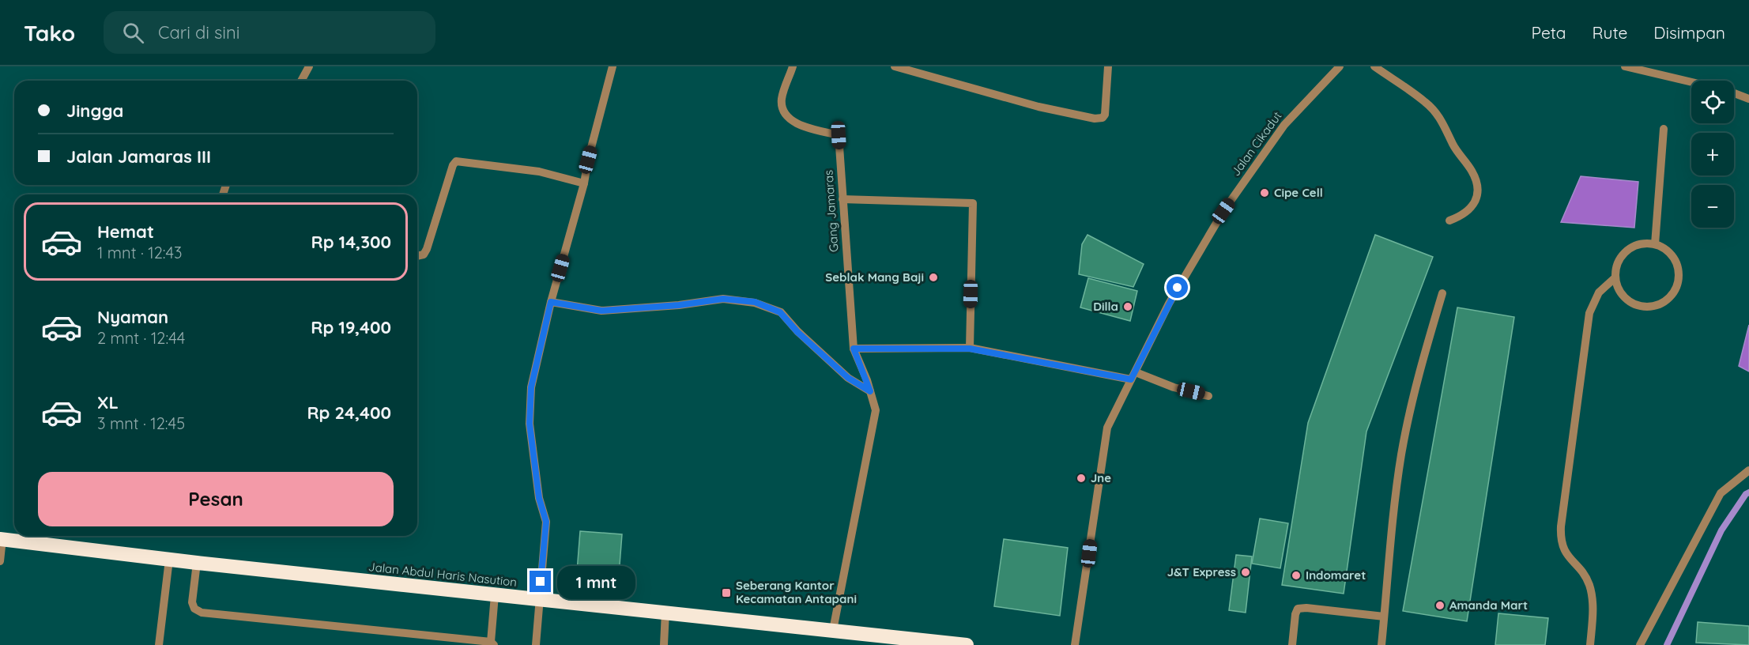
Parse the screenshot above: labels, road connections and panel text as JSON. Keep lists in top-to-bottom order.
{
  "streets": {
    "highway": ["Jalan Abdul Haris Nasution"],
    "street": ["Jalan Cikadut", "Gang Jamaras"]
  },
  "crossings": [
    ["Gang Jamaras", "Jalan Abdul Haris Nasution"]
  ],
  "places": {
    "other": [
      "Cipe Cell",
      "Seblak Mang Baji",
      "Dilla",
      "Jne",
      "J&T Express",
      "Indomaret",
      "Amanda Mart"
    ],
    "transit": ["Seberang Kantor Kecamatan Antapani"]
  },
  "page": {
    "header": "Tako",
    "search": "Cari di sini",
    "nav": ["Peta", "Rute", "Disimpan"],
    "map_buttons": ["+", "−"],
    "banner": ["Jingga", "Jalan Jamaras III"],
    "list": [
      {
        "name": "Hemat",
        "note": "1 mnt · 12:43",
        "value": "Rp 14,300"
      },
      {
        "name": "Nyaman",
        "note": "2 mnt · 12:44",
        "value": "Rp 19,400"
      },
      {
        "name": "XL",
        "note": "3 mnt · 12:45",
        "value": "Rp 24,400"
      }
    ],
    "buttons": "Pesan",
    "bubble": "1 mnt"
  }
}
